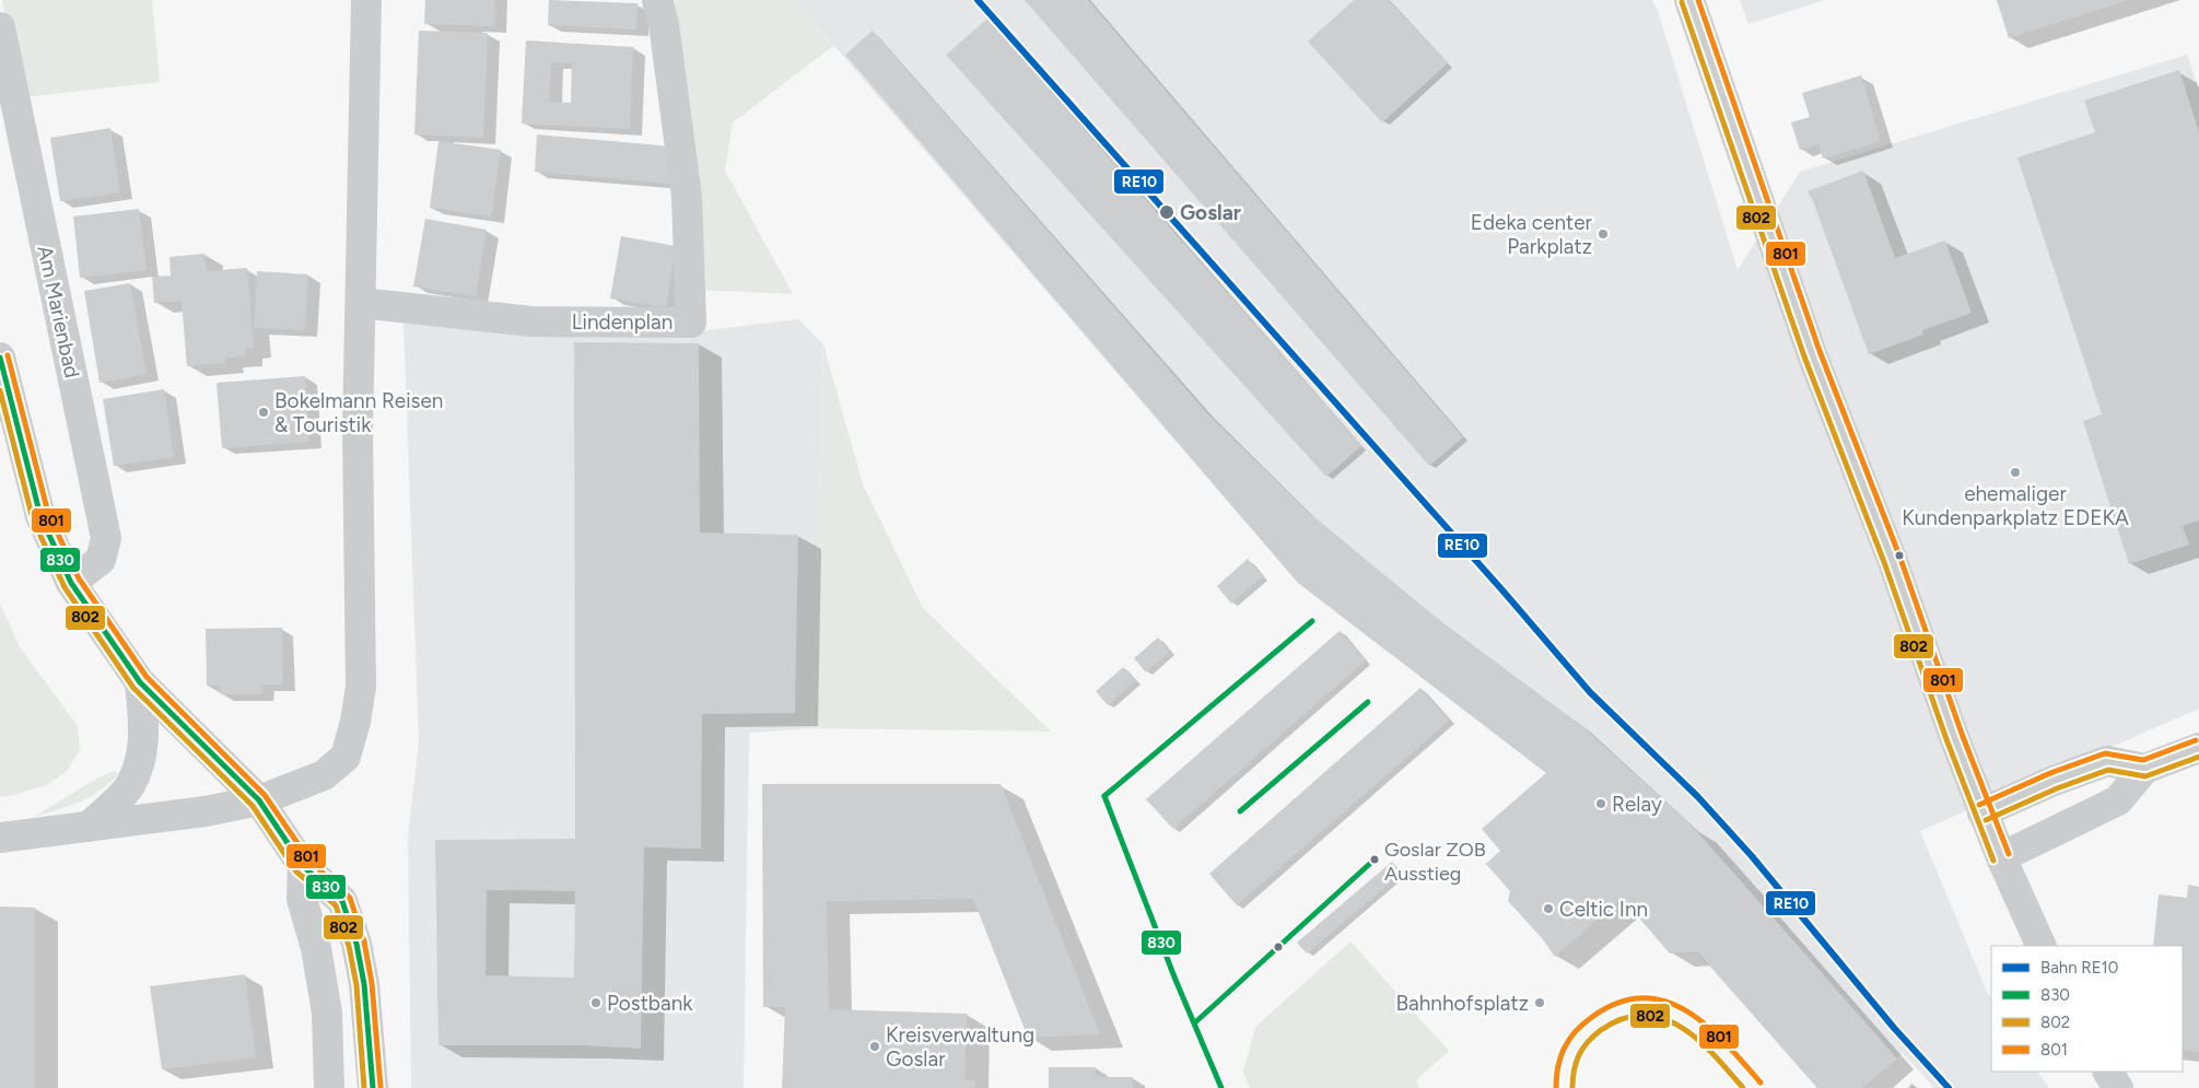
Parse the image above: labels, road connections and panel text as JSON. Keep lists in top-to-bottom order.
{
  "streets": {
    "street": ["Am Marienbad", "Lindenplan"]
  },
  "places": [
    "Goslar",
    "Edeka center Parkplatz",
    "Bokelmann Reisen & Touristik",
    "ehemaliger Kundenparkplatz EDEKA",
    "Relay",
    "Goslar ZOB Ausstieg",
    "Celtic Inn",
    "Postbank",
    "Bahnhofsplatz",
    "Kreisverwaltung Goslar"
  ],
  "lines": [
    "rail line RE10",
    "transit line 801",
    "transit line 802",
    "transit line 830"
  ],
  "legend": [
    "Bahn RE10",
    "830",
    "802",
    "801"
  ]
}
